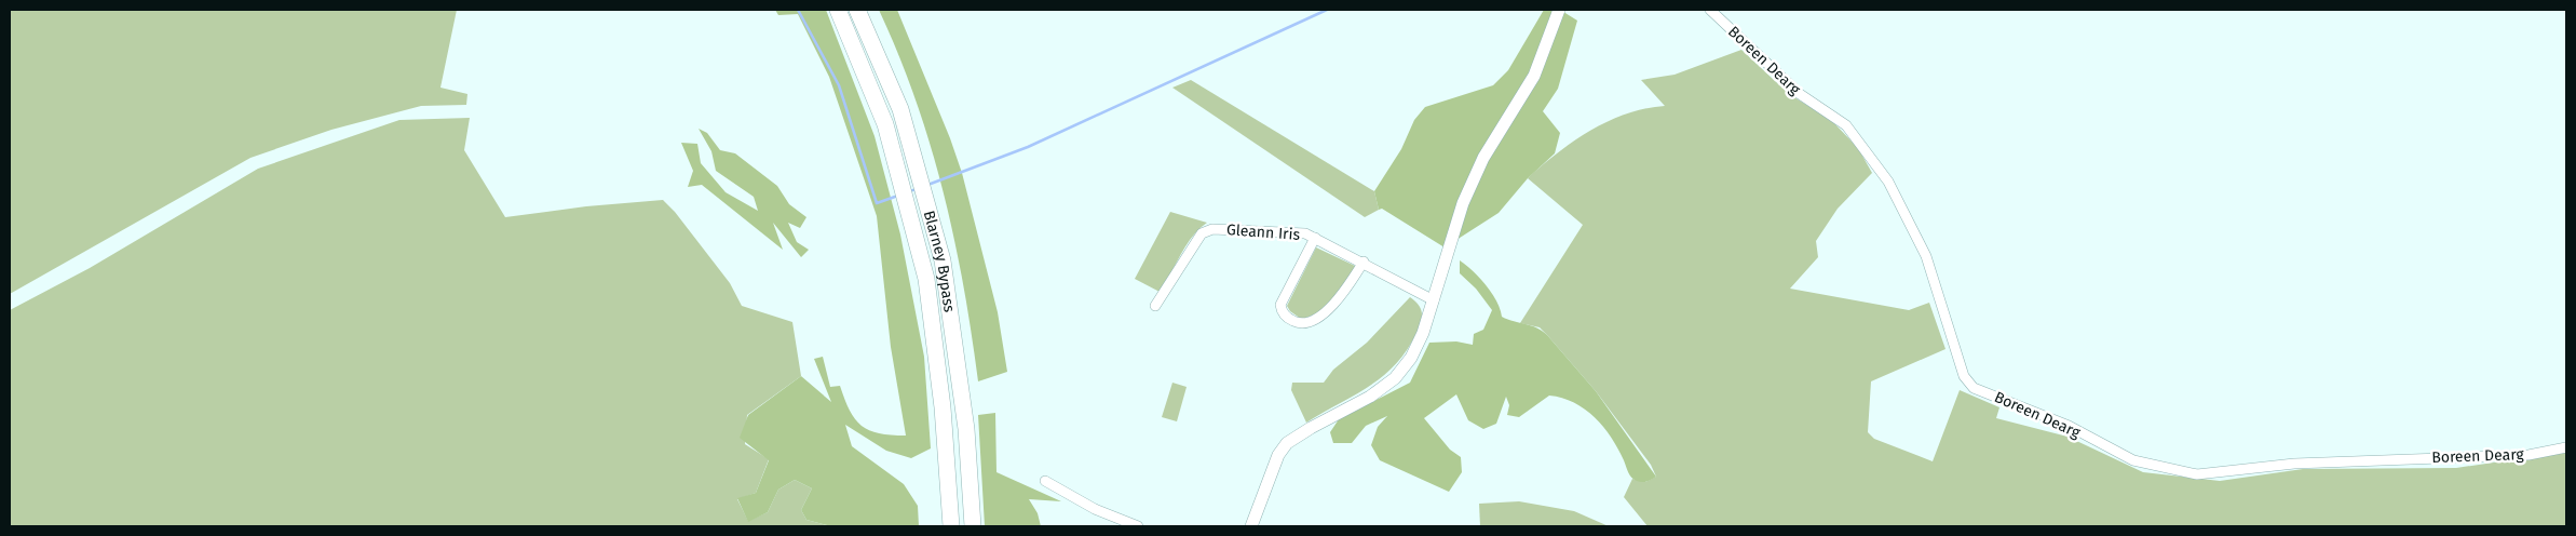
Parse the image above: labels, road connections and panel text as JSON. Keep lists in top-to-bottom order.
{
  "streets": {
    "highway": ["Blarney Bypass"],
    "street": ["Boreen Dearg", "Gleann Iris"]
  }
}
